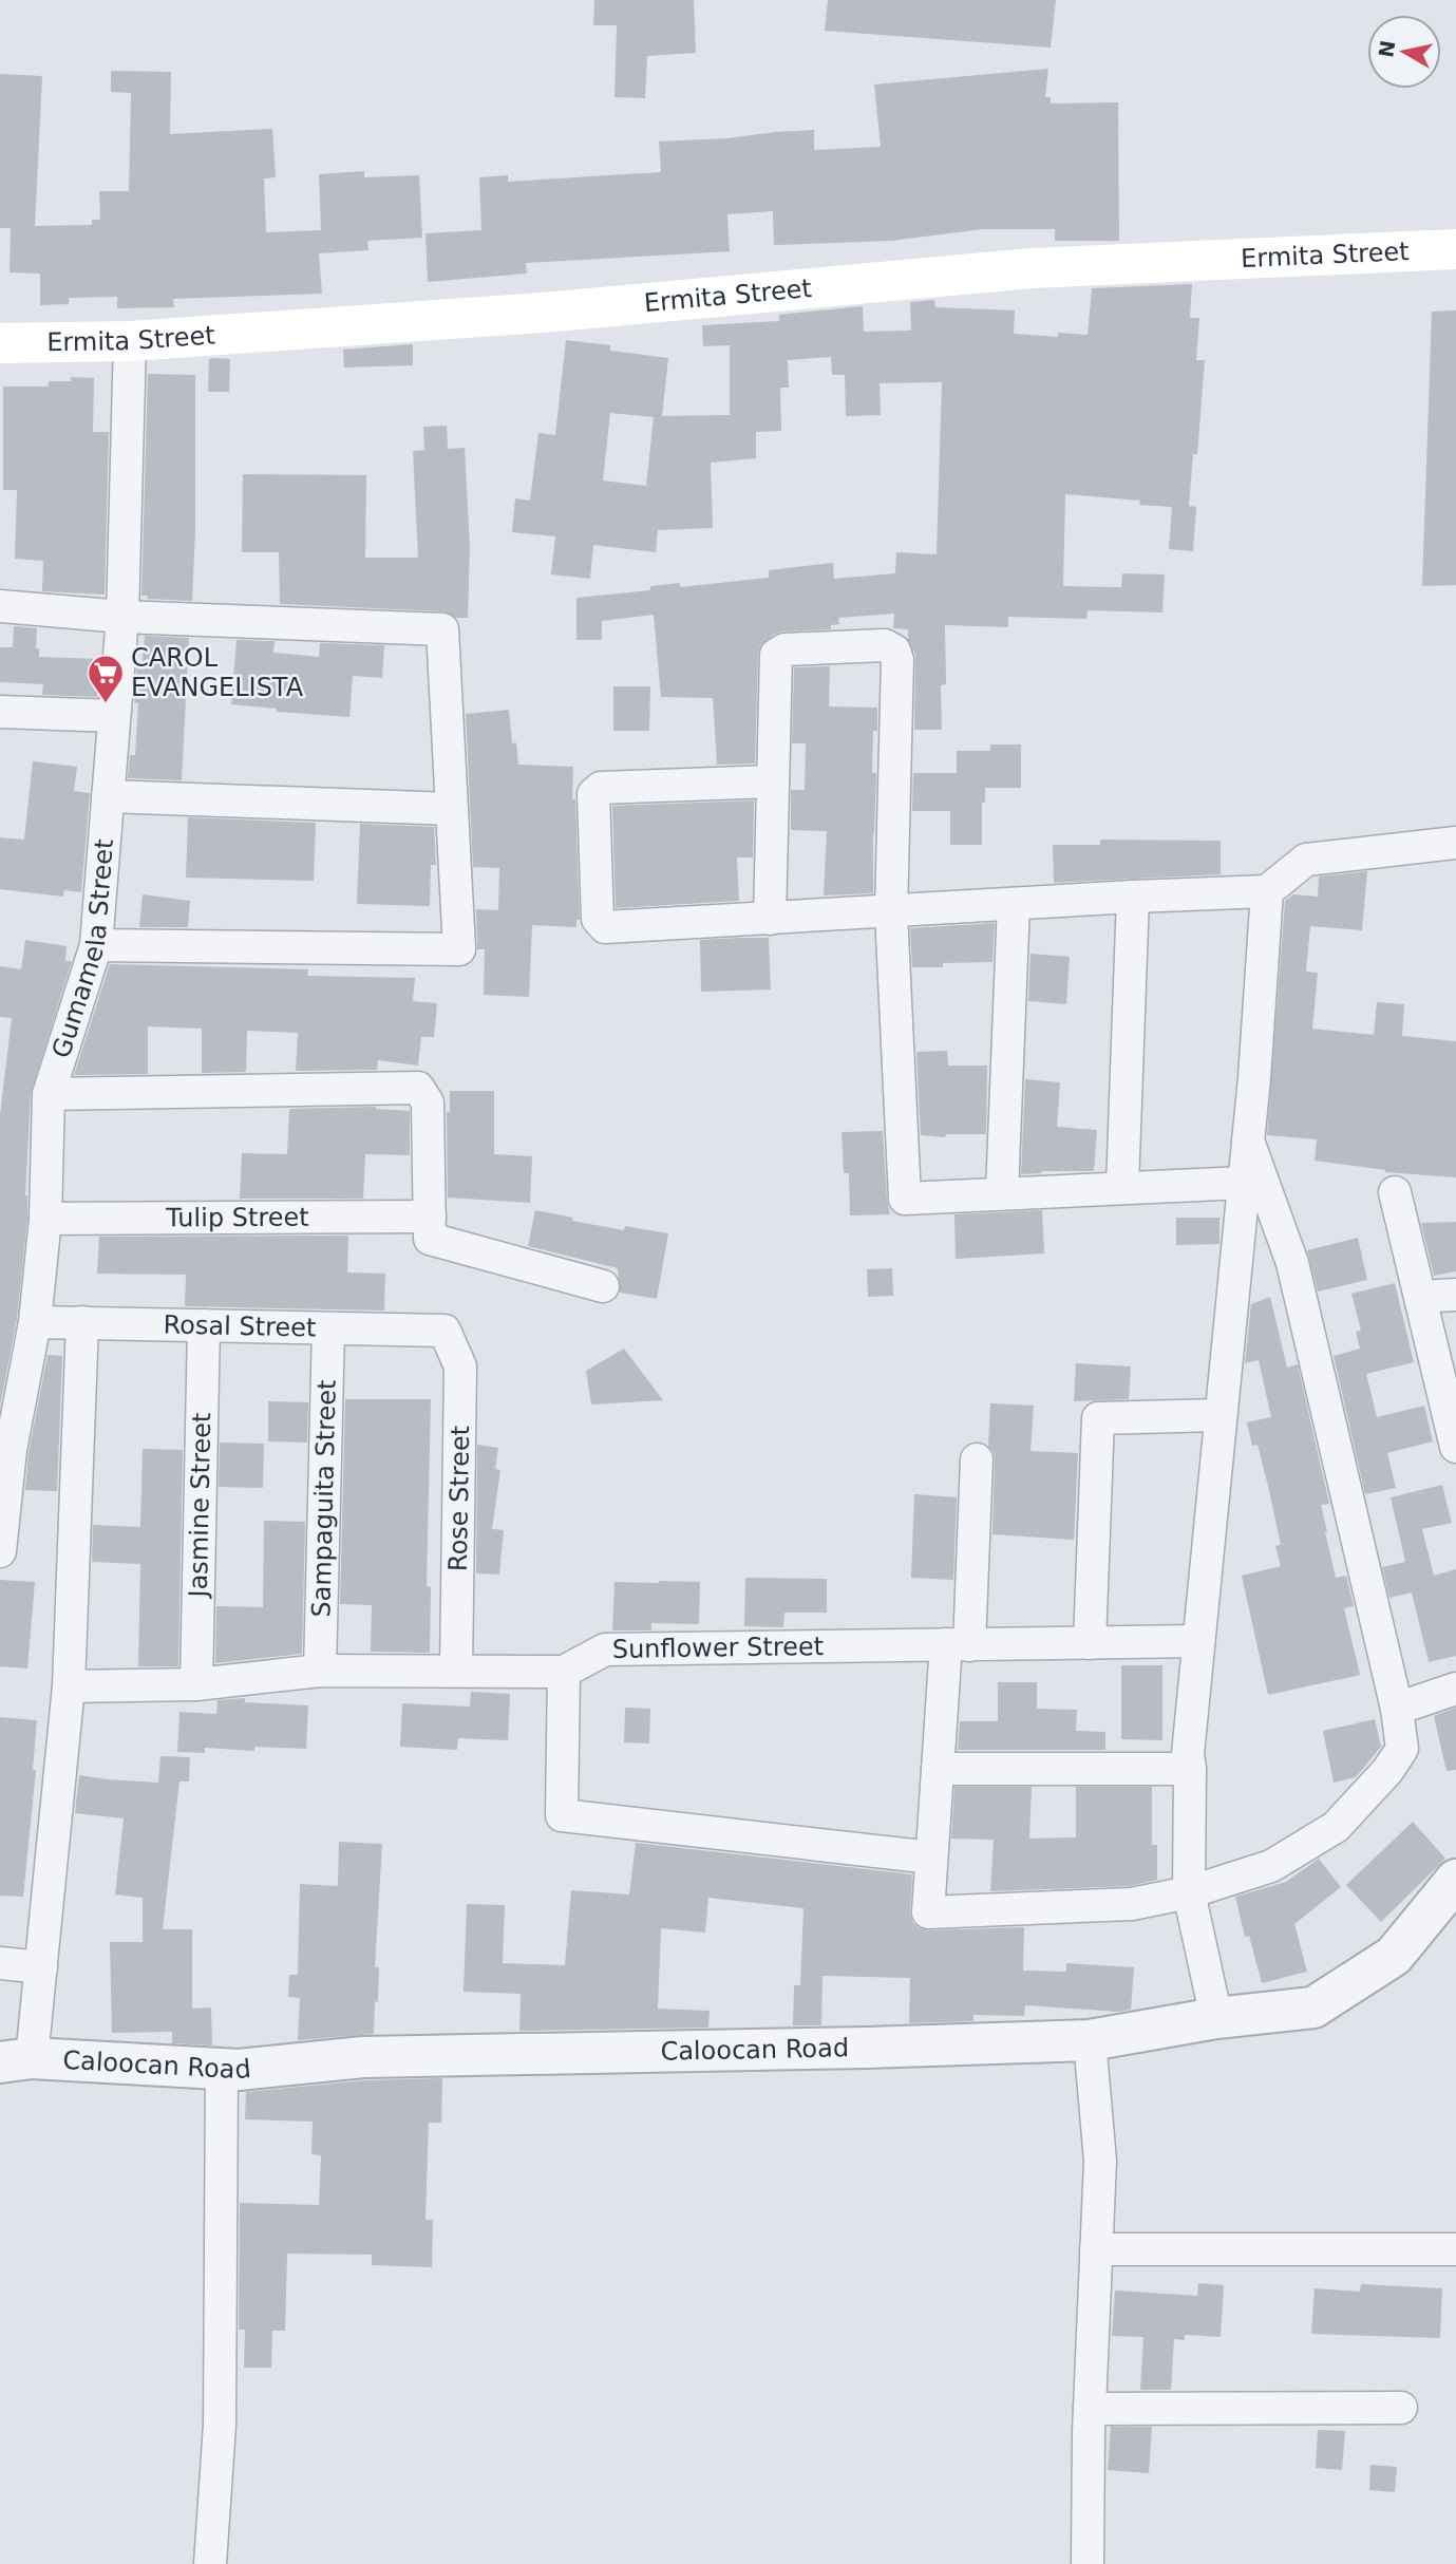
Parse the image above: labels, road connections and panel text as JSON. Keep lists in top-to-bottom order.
{
  "streets": {
    "main road": ["Ermita Street"],
    "street": [
      "Gumamela Street",
      "Tulip Street",
      "Rosal Street",
      "Rose Street",
      "Sampaguita Street",
      "Jasmine Street",
      "Sunflower Street",
      "Caloocan Road"
    ]
  },
  "crossings": [
    ["Ermita Street", "Gumamela Street"],
    ["Gumamela Street", "Tulip Street"],
    ["Gumamela Street", "Rosal Street"],
    ["Rosal Street", "Rose Street"],
    ["Rosal Street", "Sampaguita Street"],
    ["Rosal Street", "Jasmine Street"],
    ["Rose Street", "Sunflower Street"],
    ["Sampaguita Street", "Sunflower Street"],
    ["Jasmine Street", "Sunflower Street"]
  ],
  "places": {
    "supermarket": ["CAROL EVANGELISTA"]
  },
  "north": "left"
}
